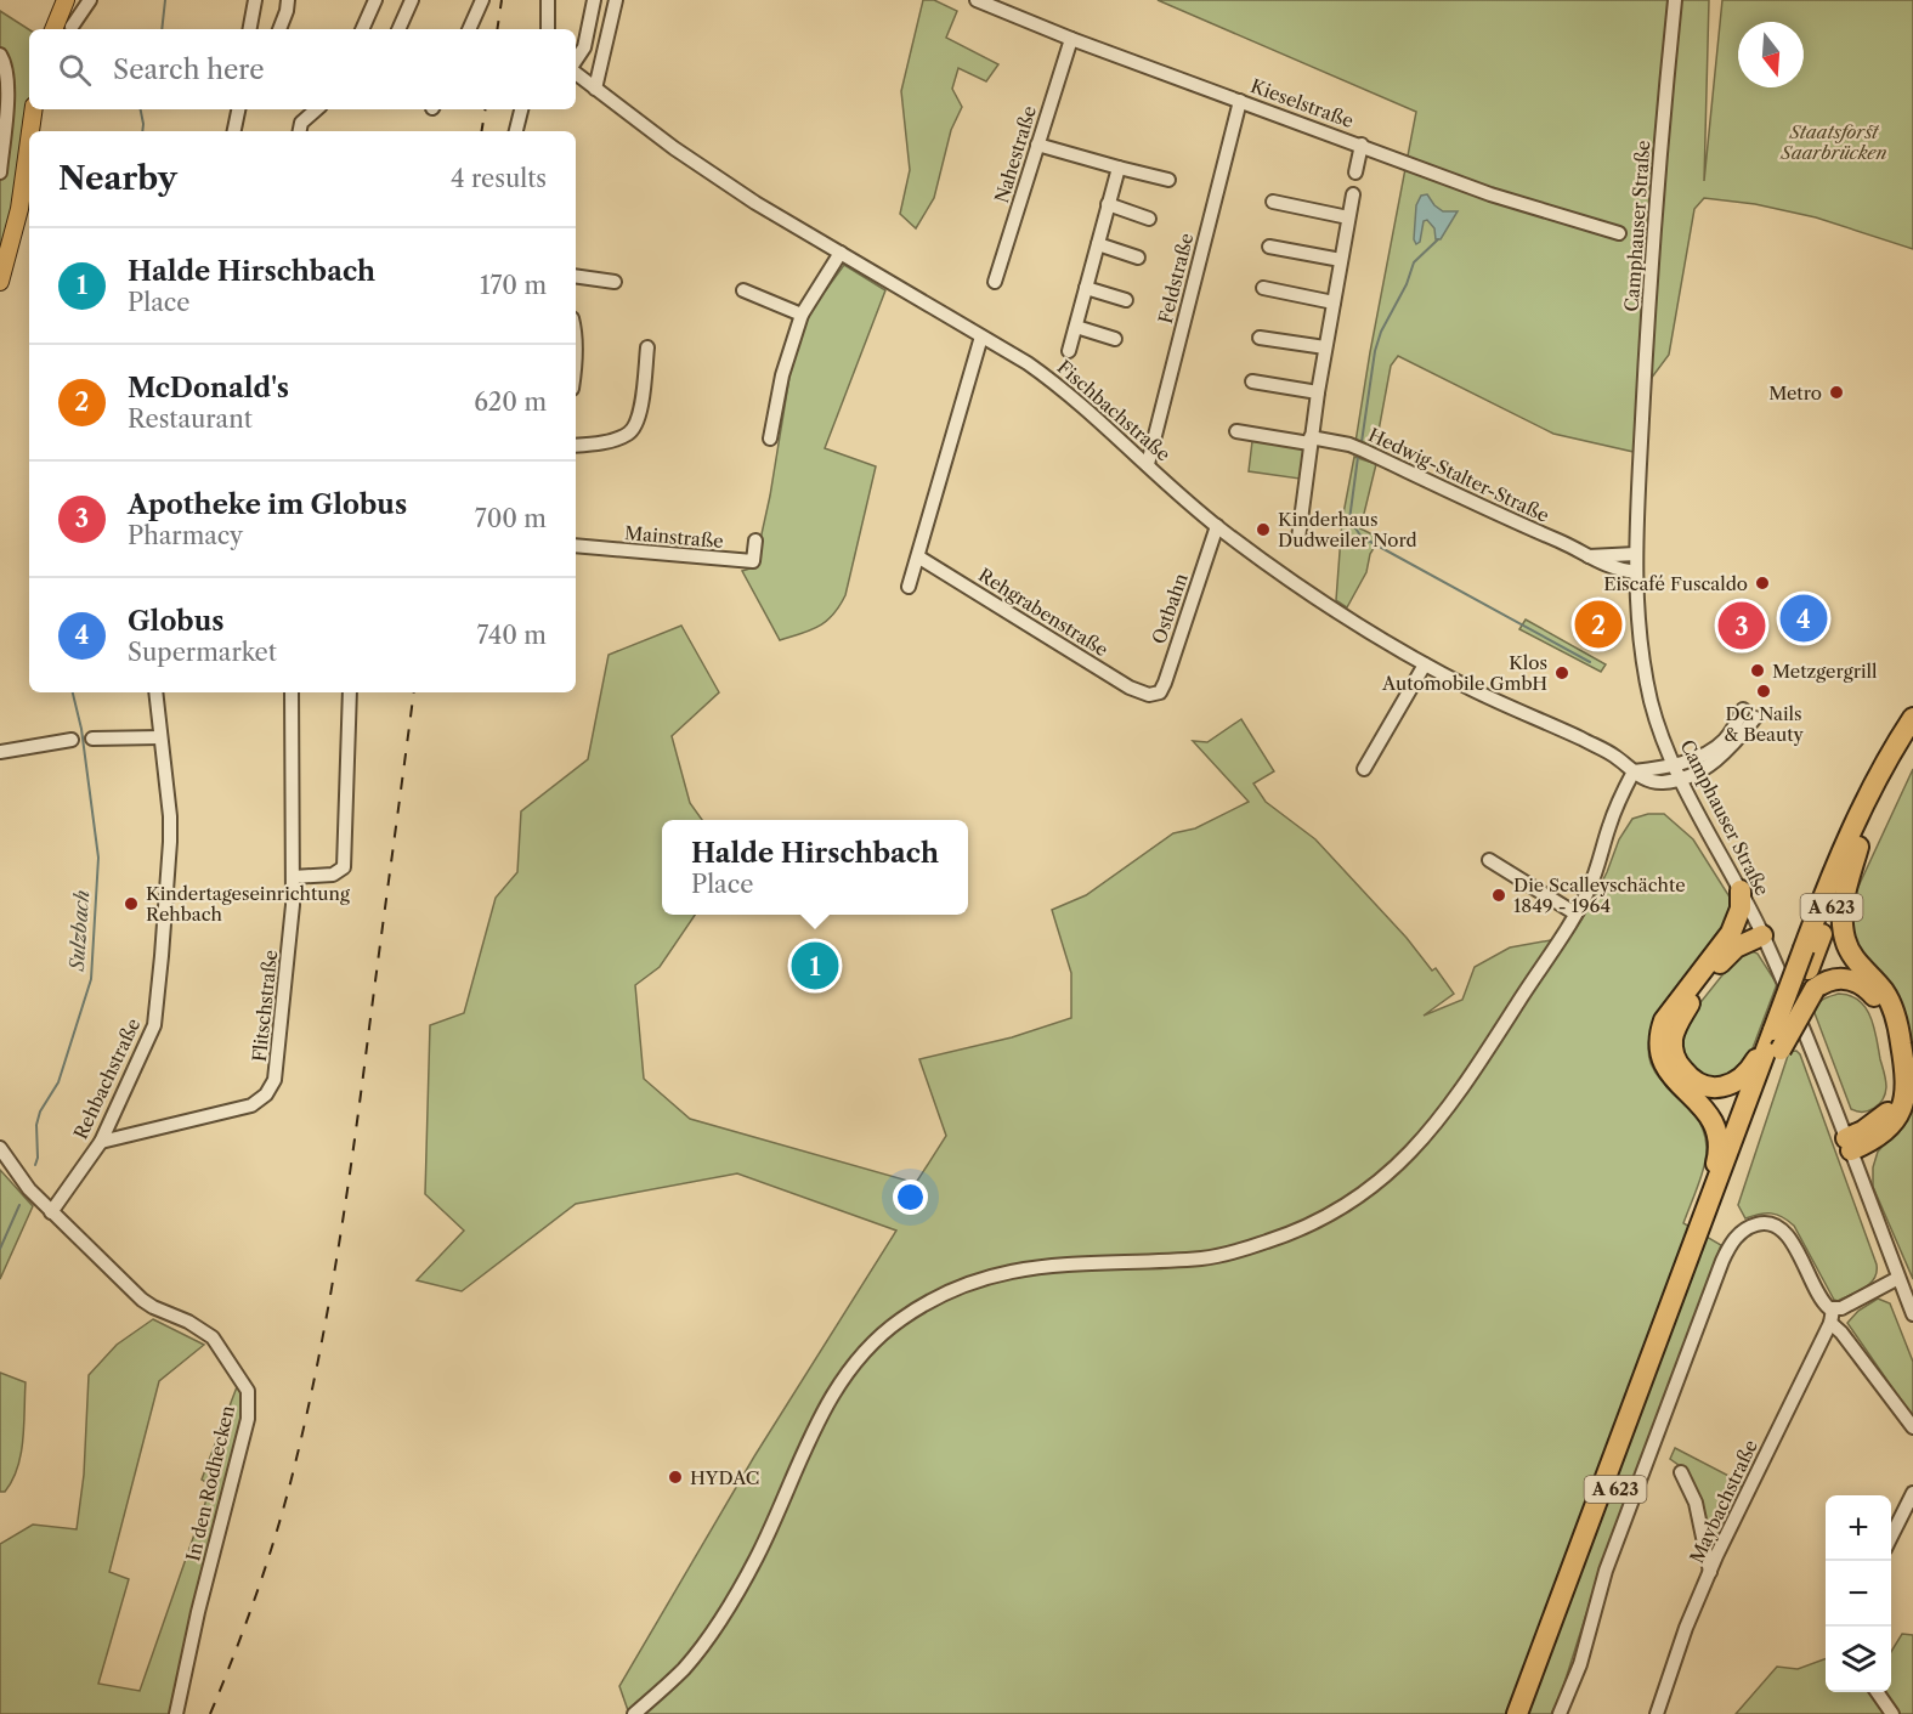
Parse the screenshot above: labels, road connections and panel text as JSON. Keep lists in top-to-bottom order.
{
  "streets": {
    "highway": ["A 623"],
    "street": [
      "Kieselstraße",
      "Nahestraße",
      "Camphauser Straße",
      "Feldstraße",
      "Fischbachstraße",
      "Hedwig-Stalter-Straße",
      "Mainstraße",
      "Ostbahn",
      "Rehgrabenstraße",
      "Flitschstraße",
      "Rehbachstraße",
      "In den Rodhecken",
      "Maybachstraße"
    ]
  },
  "crossings": [
    ["Kieselstraße", "Nahestraße"],
    ["Kieselstraße", "Feldstraße"],
    ["Camphauser Straße", "Fischbachstraße"],
    ["Camphauser Straße", "Hedwig-Stalter-Straße"],
    ["Feldstraße", "Fischbachstraße"],
    ["Fischbachstraße", "Ostbahn"],
    ["Ostbahn", "Rehgrabenstraße"],
    ["Flitschstraße", "Rehbachstraße"],
    ["Rehbachstraße", "In den Rodhecken"]
  ],
  "water": ["Sulzbach"],
  "parks": ["Staatsforst Saarbrücken"],
  "places": [
    "Metro",
    "Kinderhaus Dudweiler Nord",
    "Eiscafé Fuscaldo",
    "Metzgergrill",
    "Klos Automobile GmbH",
    "DC Nails & Beauty",
    "Die Scalleyschächte 1849 - 1964",
    "Kindertageseinrichtung Rehbach",
    "HYDAC"
  ],
  "north": "bottom",
  "page": {
    "search": "Search here",
    "heading": ["Nearby", "4 results"],
    "list": [
      {
        "mark": "1",
        "name": "Halde Hirschbach",
        "note": "Place",
        "value": "170 m"
      },
      {
        "mark": "2",
        "name": "McDonald's",
        "note": "Restaurant",
        "value": "620 m"
      },
      {
        "mark": "3",
        "name": "Apotheke im Globus",
        "note": "Pharmacy",
        "value": "700 m"
      },
      {
        "mark": "4",
        "name": "Globus",
        "note": "Supermarket",
        "value": "740 m"
      }
    ],
    "pins": [
      "4",
      "2",
      "3",
      "1"
    ],
    "popup": ["Halde Hirschbach", "Place"],
    "map_buttons": ["+", "−"]
  }
}
